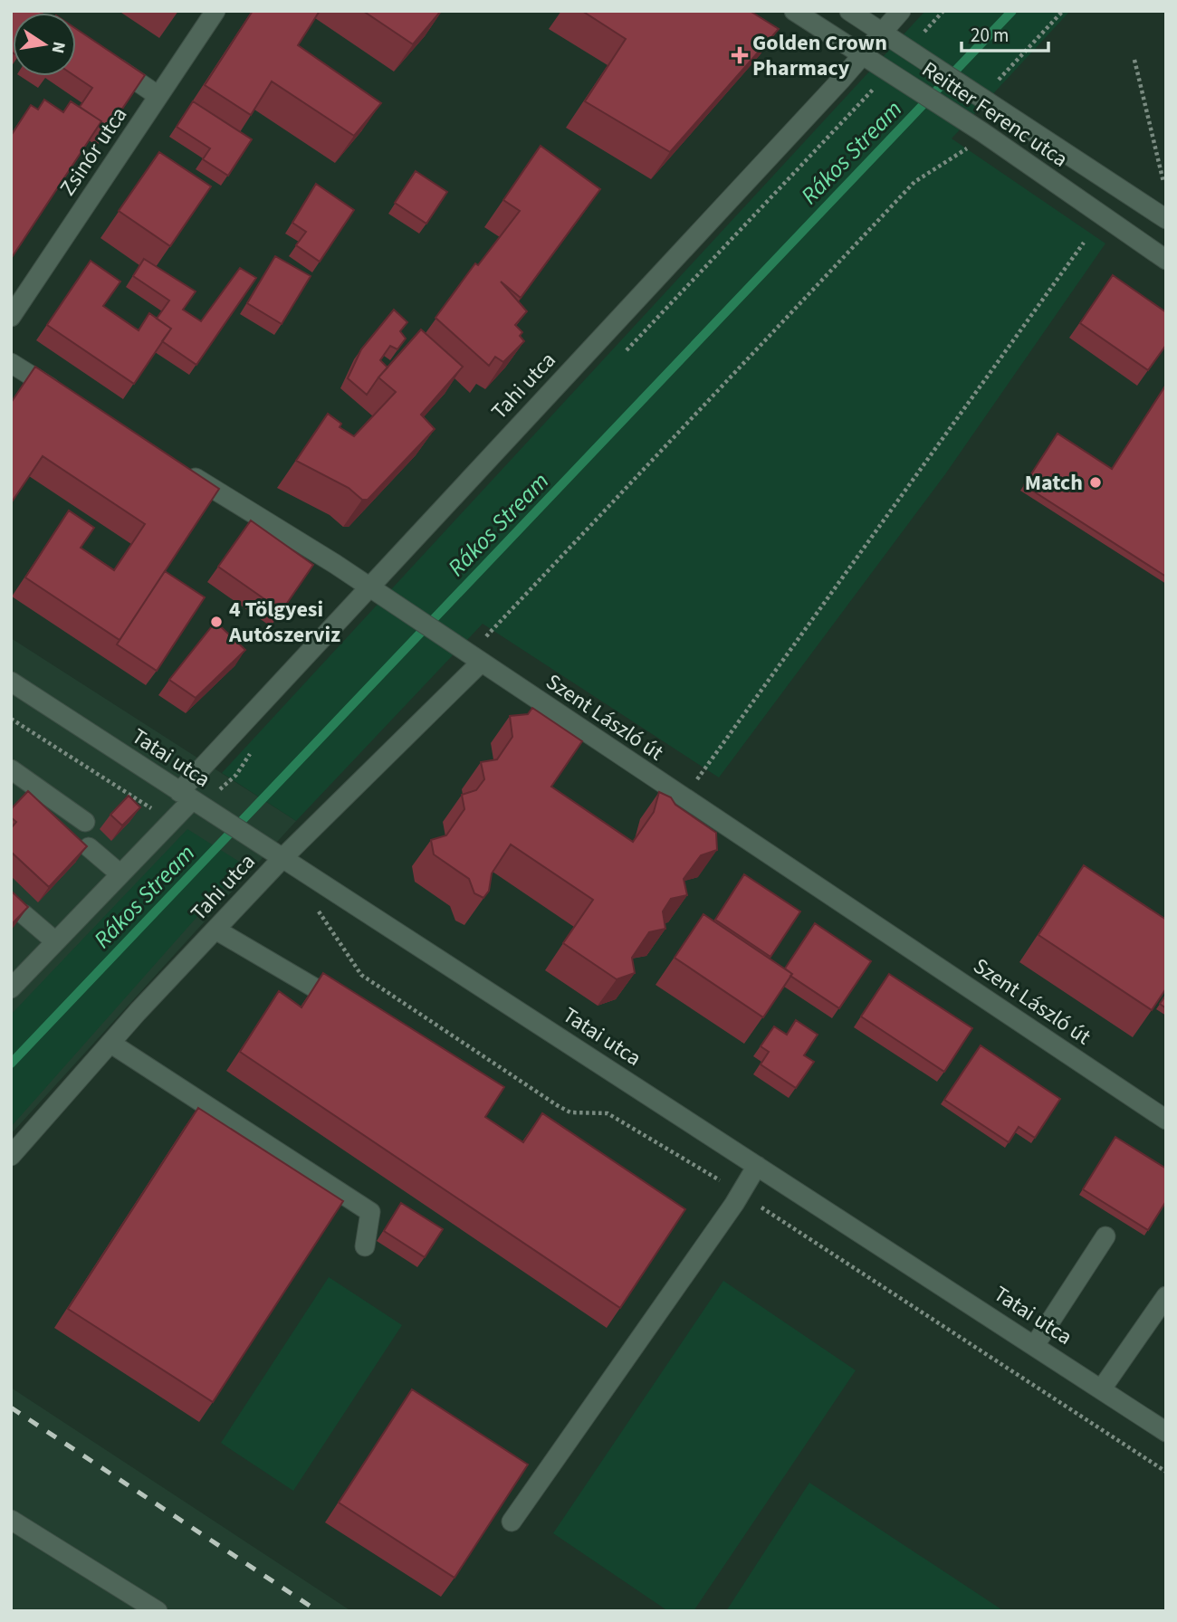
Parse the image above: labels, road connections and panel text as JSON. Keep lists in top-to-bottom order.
{
  "streets": {
    "street": [
      "Reitter Ferenc utca",
      "Zsinór utca",
      "Tahi utca",
      "Szent László út",
      "Tatai utca"
    ]
  },
  "crossings": [
    ["Reitter Ferenc utca", "Tahi utca"],
    ["Tahi utca", "Szent László út"],
    ["Tahi utca", "Tatai utca"]
  ],
  "water": ["Rákos Stream"],
  "places": {
    "health": ["Golden Crown Pharmacy"],
    "other": ["Match", "4 Tölgyesi Autószerviz"]
  },
  "scale_bar": "20 m",
  "north": "right"
}
